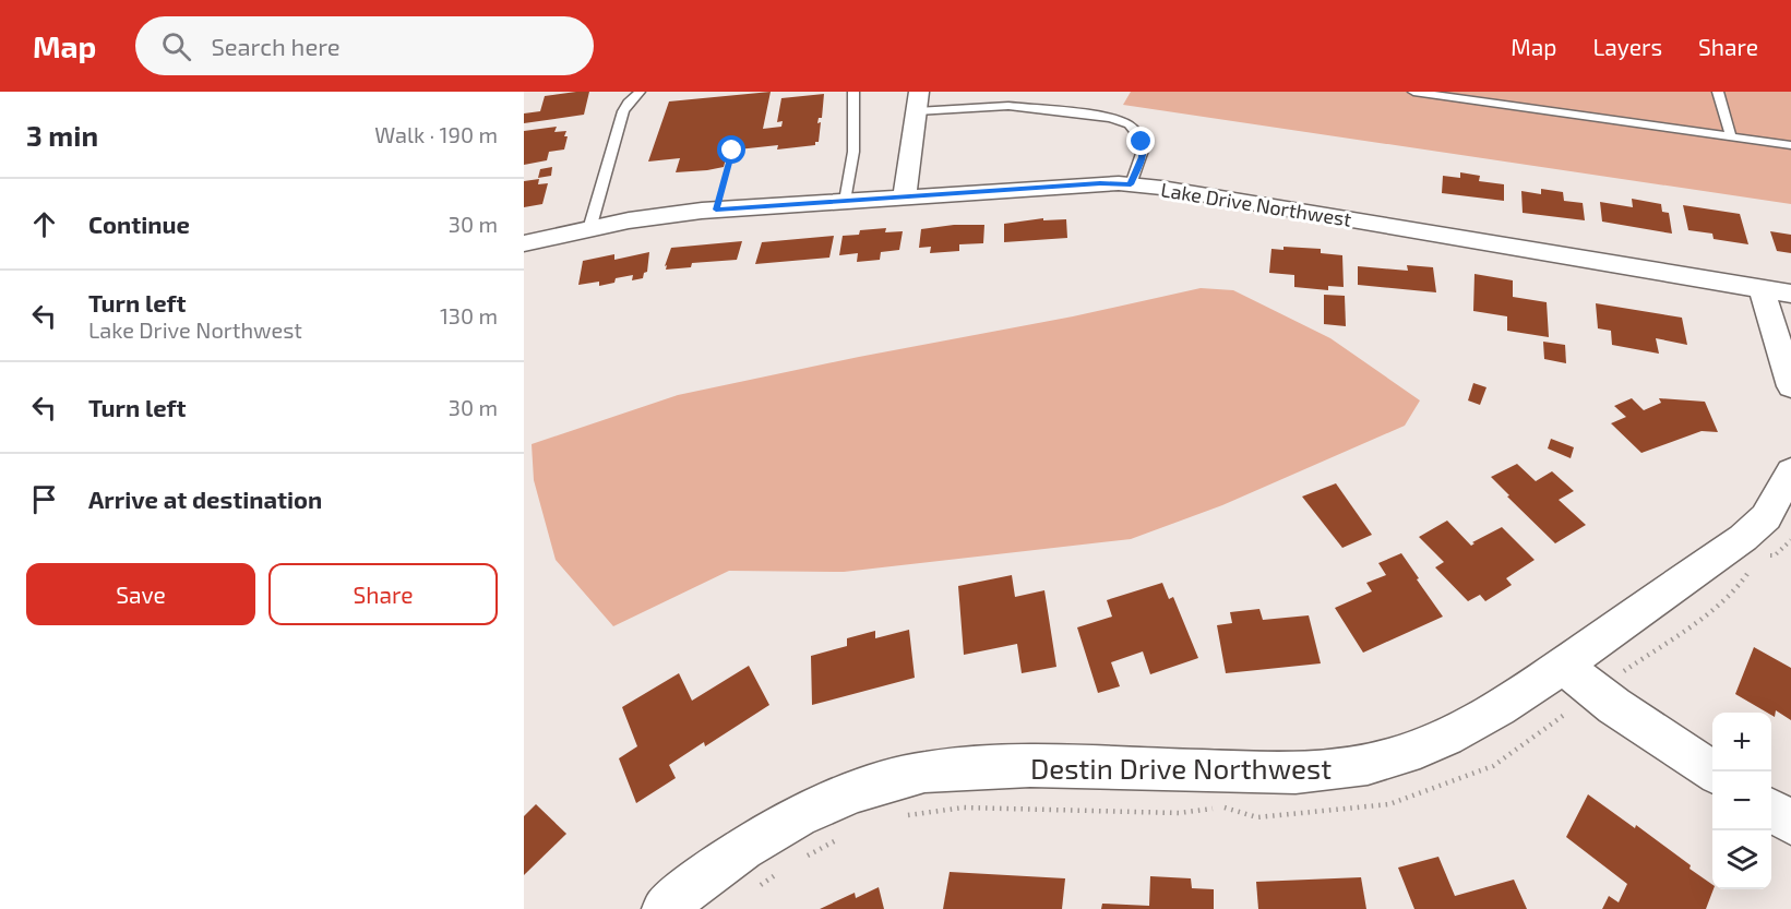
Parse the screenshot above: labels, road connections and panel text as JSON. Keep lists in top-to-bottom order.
{
  "streets": {
    "street": ["Lake Drive Northwest", "Destin Drive Northwest"]
  },
  "page": {
    "header": "Map",
    "search": "Search here",
    "nav": ["Map", "Layers", "Share"],
    "heading": ["3 min", "Walk · 190 m"],
    "list": [
      ["Continue", "30 m"],
      ["Turn left", "Lake Drive Northwest", "130 m"],
      ["Turn left", "30 m"],
      "Arrive at destination"
    ],
    "buttons": ["Save", "Share"],
    "map_buttons": ["+", "−"]
  }
}
